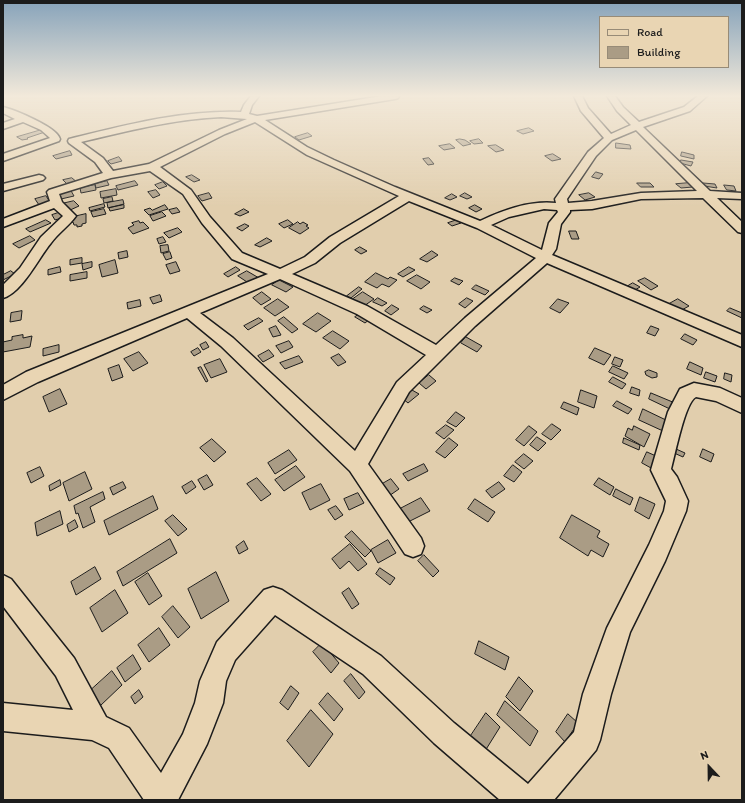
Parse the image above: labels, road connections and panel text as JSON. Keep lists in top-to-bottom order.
{
  "legend": ["Road", "Building"],
  "north": "top"
}
